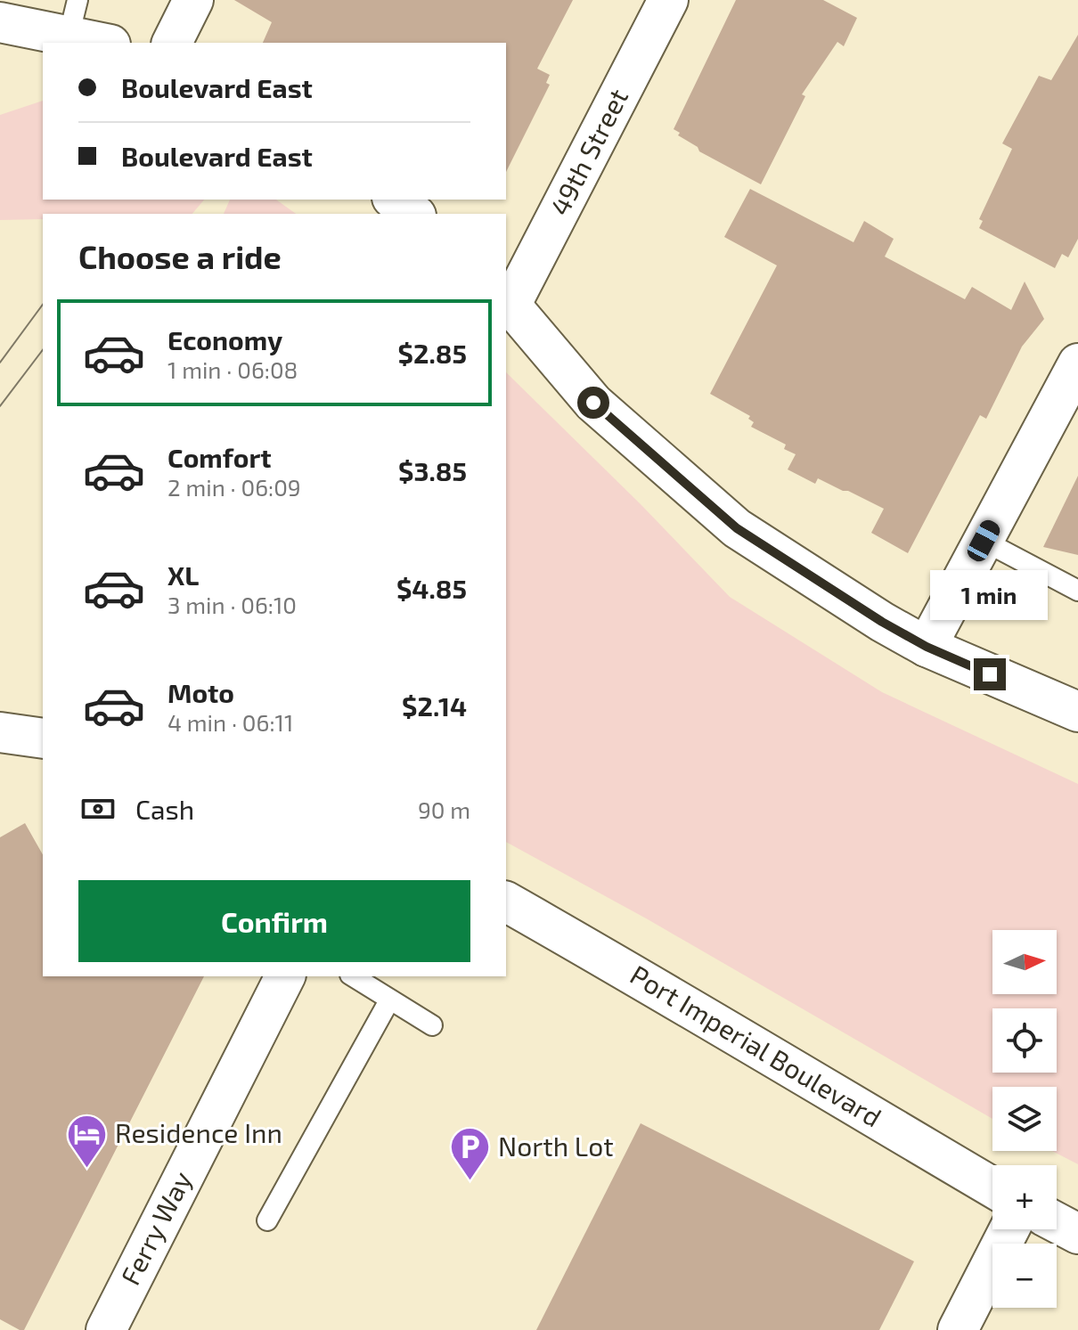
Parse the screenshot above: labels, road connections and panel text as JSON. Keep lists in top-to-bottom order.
{
  "streets": {
    "main road": ["49th Street", "Port Imperial Boulevard", "Ferry Way"]
  },
  "places": {
    "hotel": ["Residence Inn"],
    "parking": ["North Lot"]
  },
  "north": "right",
  "page": {
    "banner": ["Boulevard East", "Boulevard East"],
    "heading": "Choose a ride",
    "list": [
      {
        "name": "Economy",
        "note": "1 min · 06:08",
        "value": "$2.85"
      },
      {
        "name": "Comfort",
        "note": "2 min · 06:09",
        "value": "$3.85"
      },
      {
        "name": "XL",
        "note": "3 min · 06:10",
        "value": "$4.85"
      },
      {
        "name": "Moto",
        "note": "4 min · 06:11",
        "value": "$2.14"
      }
    ],
    "bubble": "1 min",
    "pay": ["Cash", "90 m"],
    "buttons": "Confirm",
    "map_buttons": ["+", "−"]
  }
}
